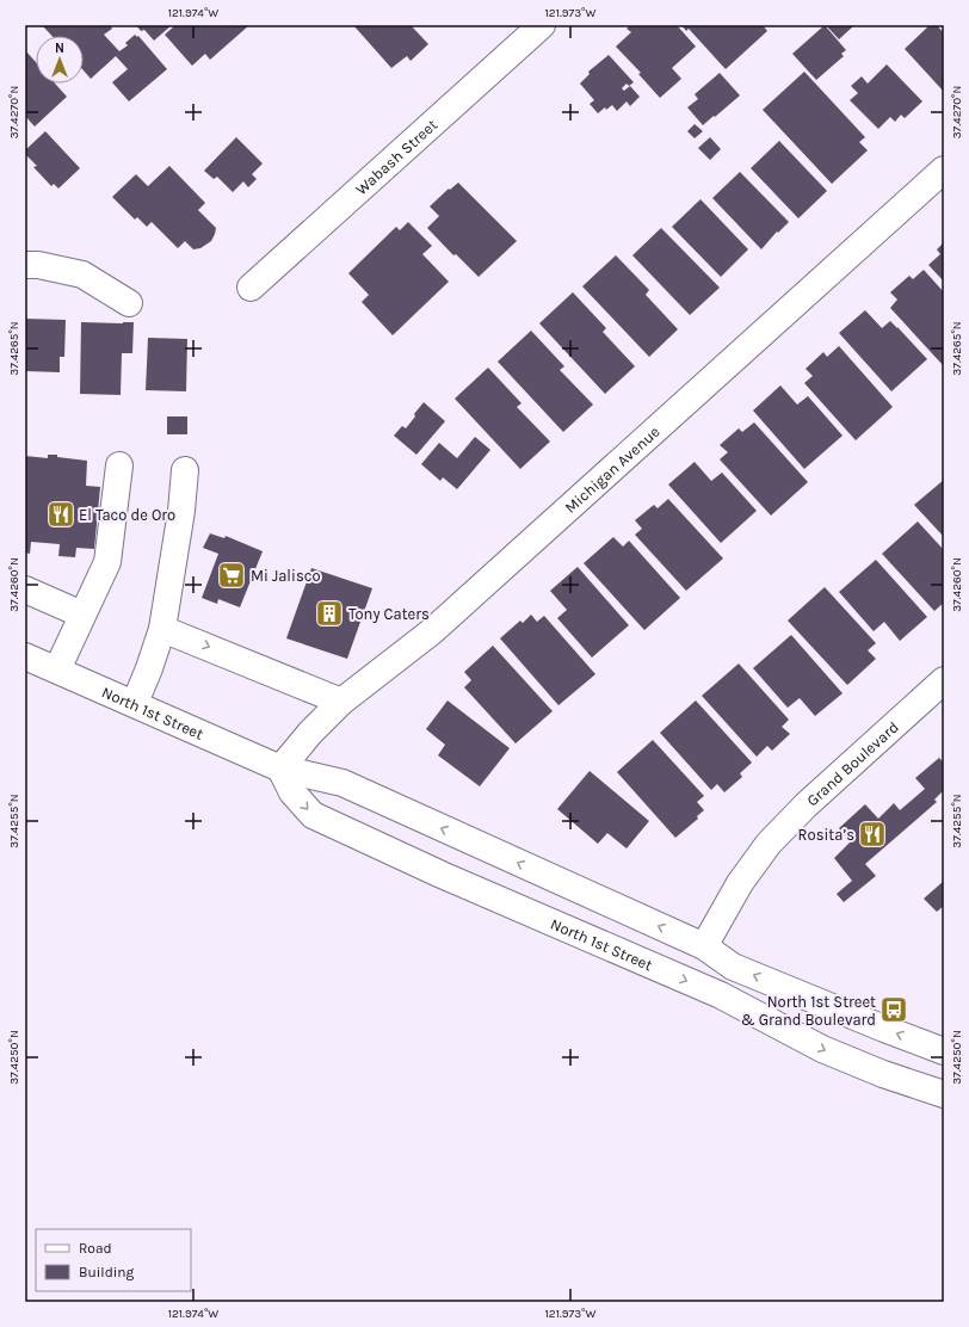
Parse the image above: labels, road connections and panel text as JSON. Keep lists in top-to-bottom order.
{
  "streets": {
    "main road": [
      "Wabash Street",
      "Michigan Avenue",
      "North 1st Street",
      "Grand Boulevard"
    ]
  },
  "crossings": [
    ["Michigan Avenue", "North 1st Street"],
    ["North 1st Street", "Grand Boulevard"]
  ],
  "places": {
    "restaurant": ["El Taco de Oro", "Rosita’s"],
    "supermarket": ["Mi Jalisco"],
    "building": ["Tony Caters"],
    "bus stop": ["North 1st Street & Grand Boulevard"]
  },
  "legend": ["Road", "Building"],
  "north": "top",
  "coordinates": [
    "121.974°W",
    "121.973°W",
    "37.4270°N",
    "37.4265°N",
    "37.4260°N",
    "37.4255°N",
    "37.4250°N"
  ]
}
